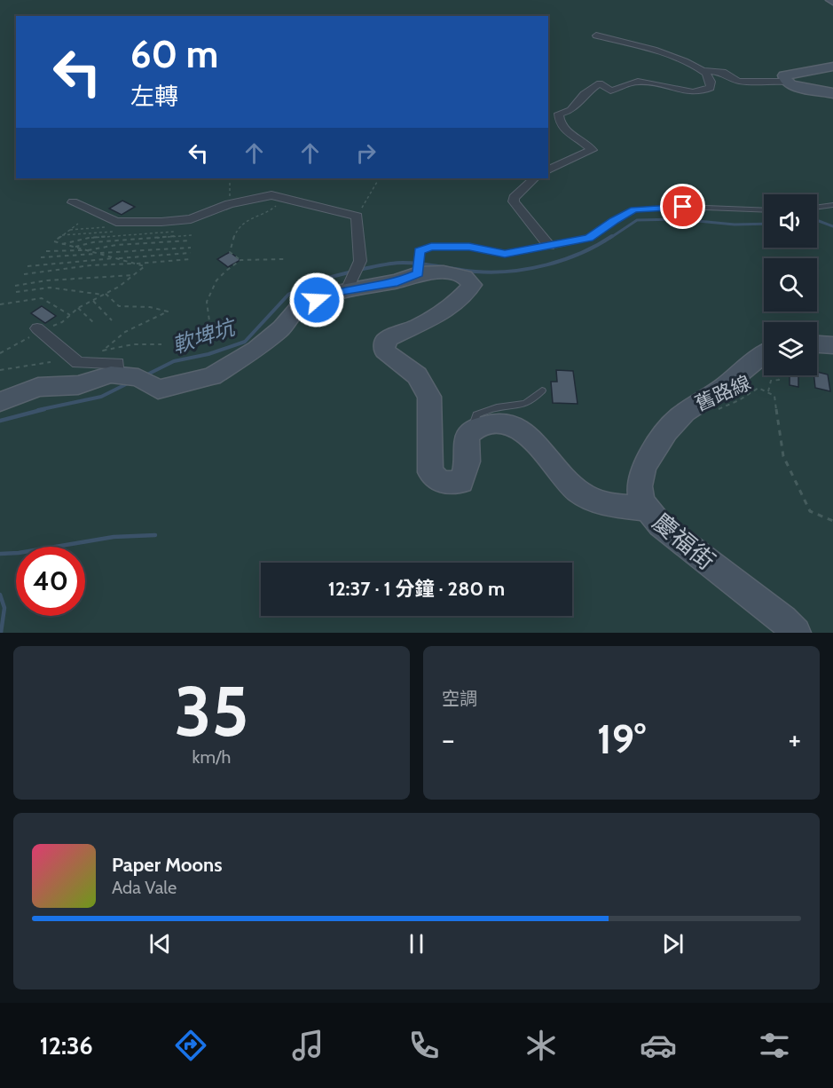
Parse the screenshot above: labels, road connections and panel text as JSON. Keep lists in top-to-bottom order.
{
  "streets": {
    "street": ["慶福街"],
    "path": ["舊路線"]
  },
  "water": ["軟埤坑"],
  "page": {
    "turn": ["60 m", "左轉"],
    "limit": "40",
    "trip": "12:37 · 1 分鐘 · 280 m",
    "tile": [
      ["35", "km/h"],
      "空調"
    ],
    "heat": ["−", "19°", "+"],
    "song": ["Paper Moons", "Ada Vale"],
    "tabs": "12:36"
  }
}
